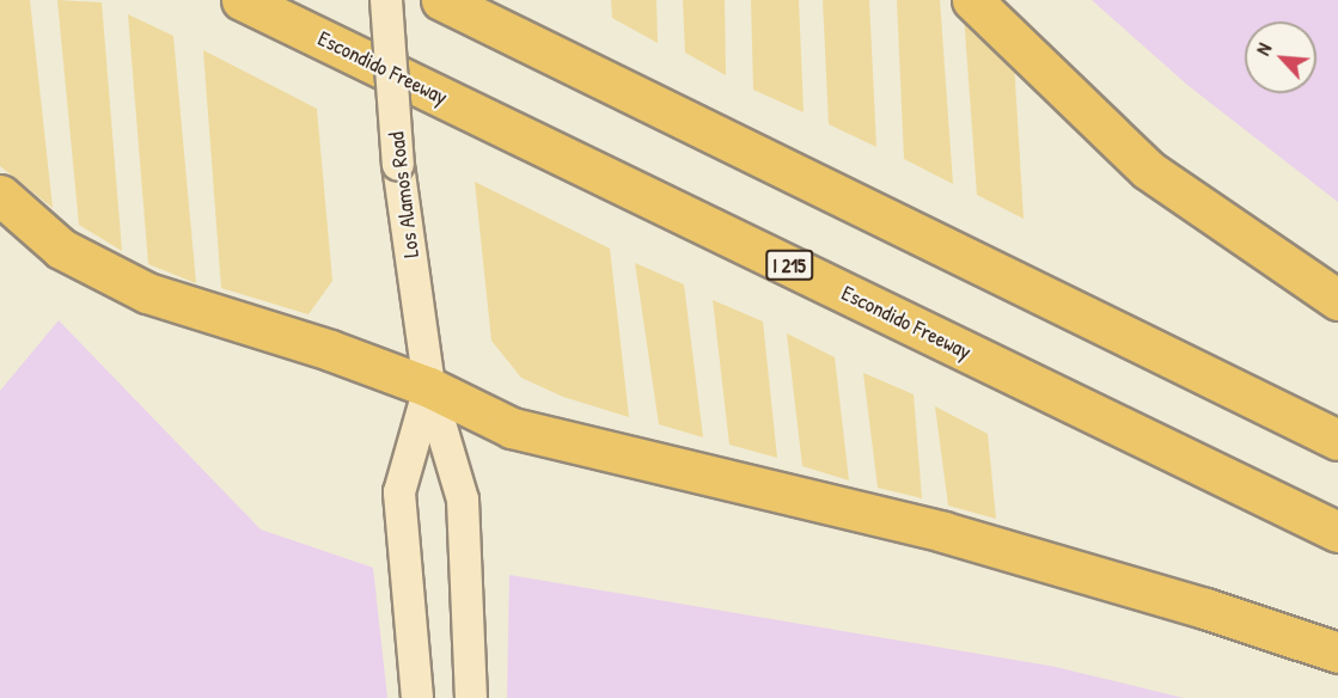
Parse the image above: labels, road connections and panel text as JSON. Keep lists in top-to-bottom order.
{
  "streets": {
    "highway": ["Escondido Freeway", "I 215"],
    "main road": ["Los Alamos Road"]
  },
  "north": "top left"
}
